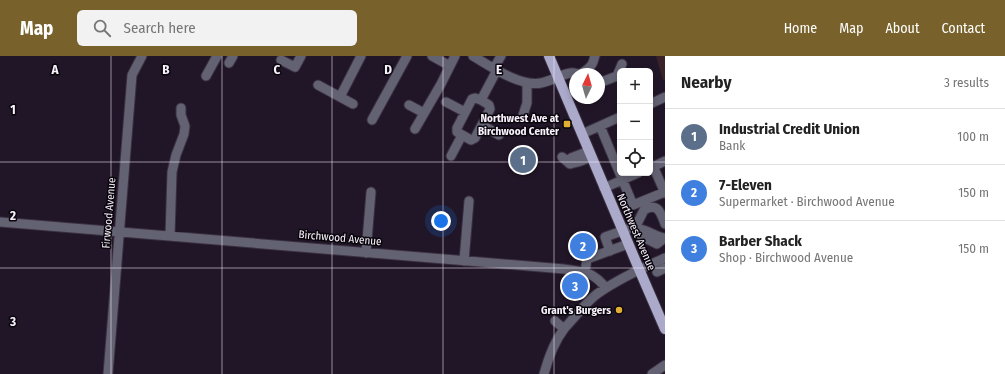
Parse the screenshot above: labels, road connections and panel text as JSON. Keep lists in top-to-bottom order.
{
  "streets": {
    "main road": ["Northwest Avenue"],
    "street": ["Firwood Avenue", "Birchwood Avenue"]
  },
  "crossings": [
    ["Firwood Avenue", "Birchwood Avenue"]
  ],
  "places": {
    "transit": ["Northwest Ave at Birchwood Center"],
    "other": ["Grant's Burgers"]
  },
  "north": "top",
  "page": {
    "header": "Map",
    "search": "Search here",
    "nav": [
      "Home",
      "Map",
      "About",
      "Contact"
    ],
    "heading": ["Nearby", "3 results"],
    "map_buttons": ["+", "−"],
    "list": [
      {
        "mark": "1",
        "name": "Industrial Credit Union",
        "note": "Bank",
        "value": "100 m"
      },
      {
        "mark": "2",
        "name": "7-Eleven",
        "note": "Supermarket · Birchwood Avenue",
        "value": "150 m"
      },
      {
        "mark": "3",
        "name": "Barber Shack",
        "note": "Shop · Birchwood Avenue",
        "value": "150 m"
      }
    ],
    "pins": ["1", "2", "3"]
  },
  "grid": {
    "columns": [
      "A",
      "B",
      "C",
      "D",
      "E"
    ],
    "rows": ["1", "2", "3"]
  }
}
